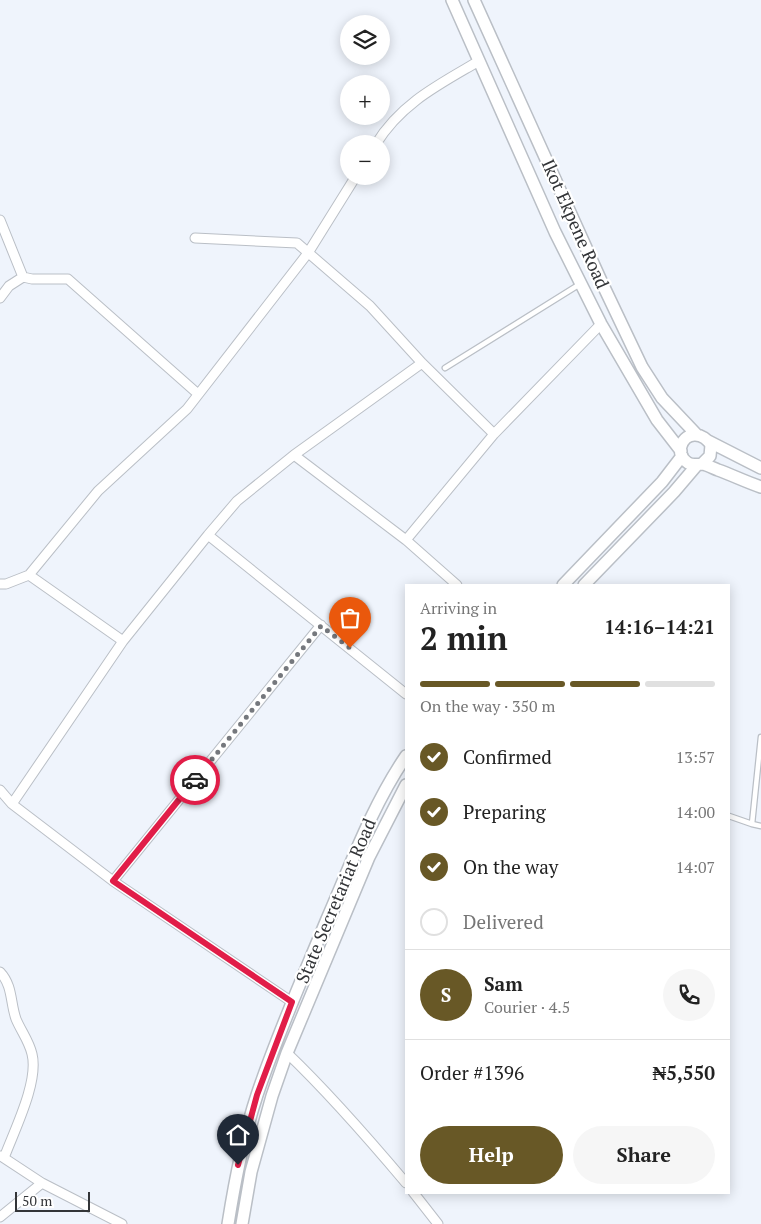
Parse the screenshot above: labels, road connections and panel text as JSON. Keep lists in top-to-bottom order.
{
  "streets": {
    "street": ["Ikot Ekpene Road", "State Secretariat Road"]
  },
  "scale_bar": "50 m",
  "page": {
    "map_buttons": ["+", "−"],
    "heading": ["2 min", "Arriving in", "14:16–14:21"],
    "panel": [
      "Sam",
      "Courier · 4.5",
      "Order #1396",
      "₦5,550"
    ],
    "bar": "On the way · 350 m",
    "list": [
      ["Confirmed", "13:57"],
      ["Preparing", "14:00"],
      ["On the way", "14:07"],
      "Delivered"
    ],
    "round": "S",
    "buttons": ["Help", "Share"],
    "scale": "50 m"
  }
}
